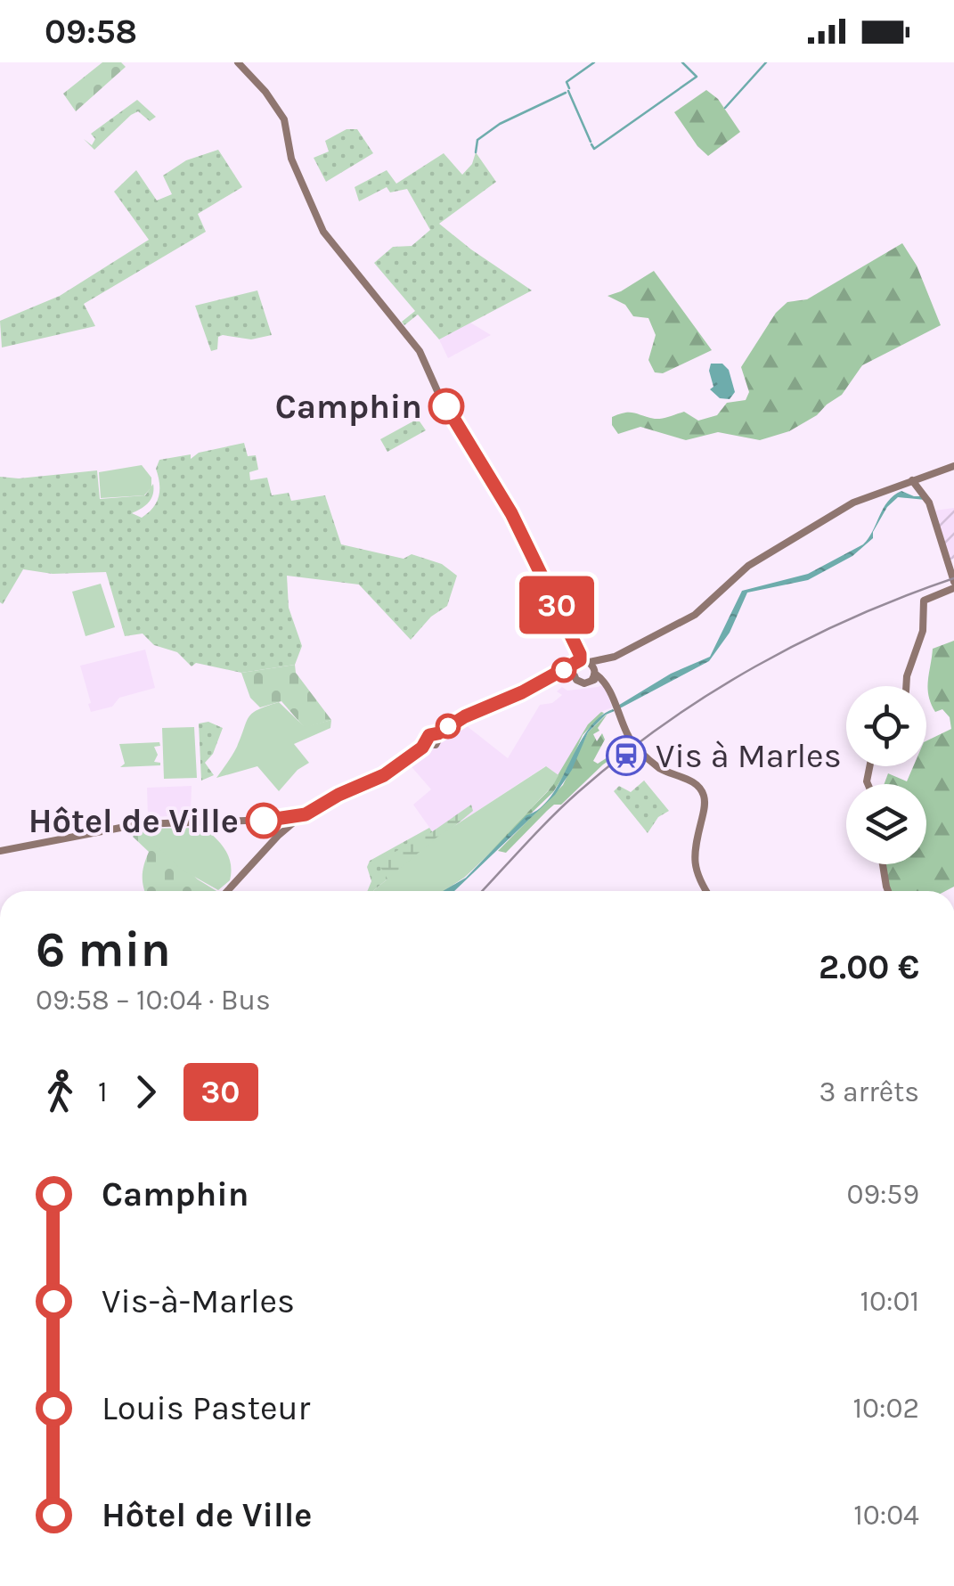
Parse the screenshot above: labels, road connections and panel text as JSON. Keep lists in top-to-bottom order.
{
  "places": {
    "other": ["Camphin", "Hôtel de Ville"],
    "station": ["Vis à Marles"]
  },
  "lines": ["bus line 30"],
  "page": {
    "status": "09:58",
    "on_map": "30",
    "heading": ["6 min", "09:58 – 10:04 · Bus", "2.00 €"],
    "legs": ["1", "30", "3 arrêts"],
    "list": [
      {
        "name": "Camphin",
        "value": "09:59"
      },
      {
        "name": "Vis-à-Marles",
        "value": "10:01"
      },
      {
        "name": "Louis Pasteur",
        "value": "10:02"
      },
      {
        "name": "Hôtel de Ville",
        "value": "10:04"
      }
    ]
  }
}
